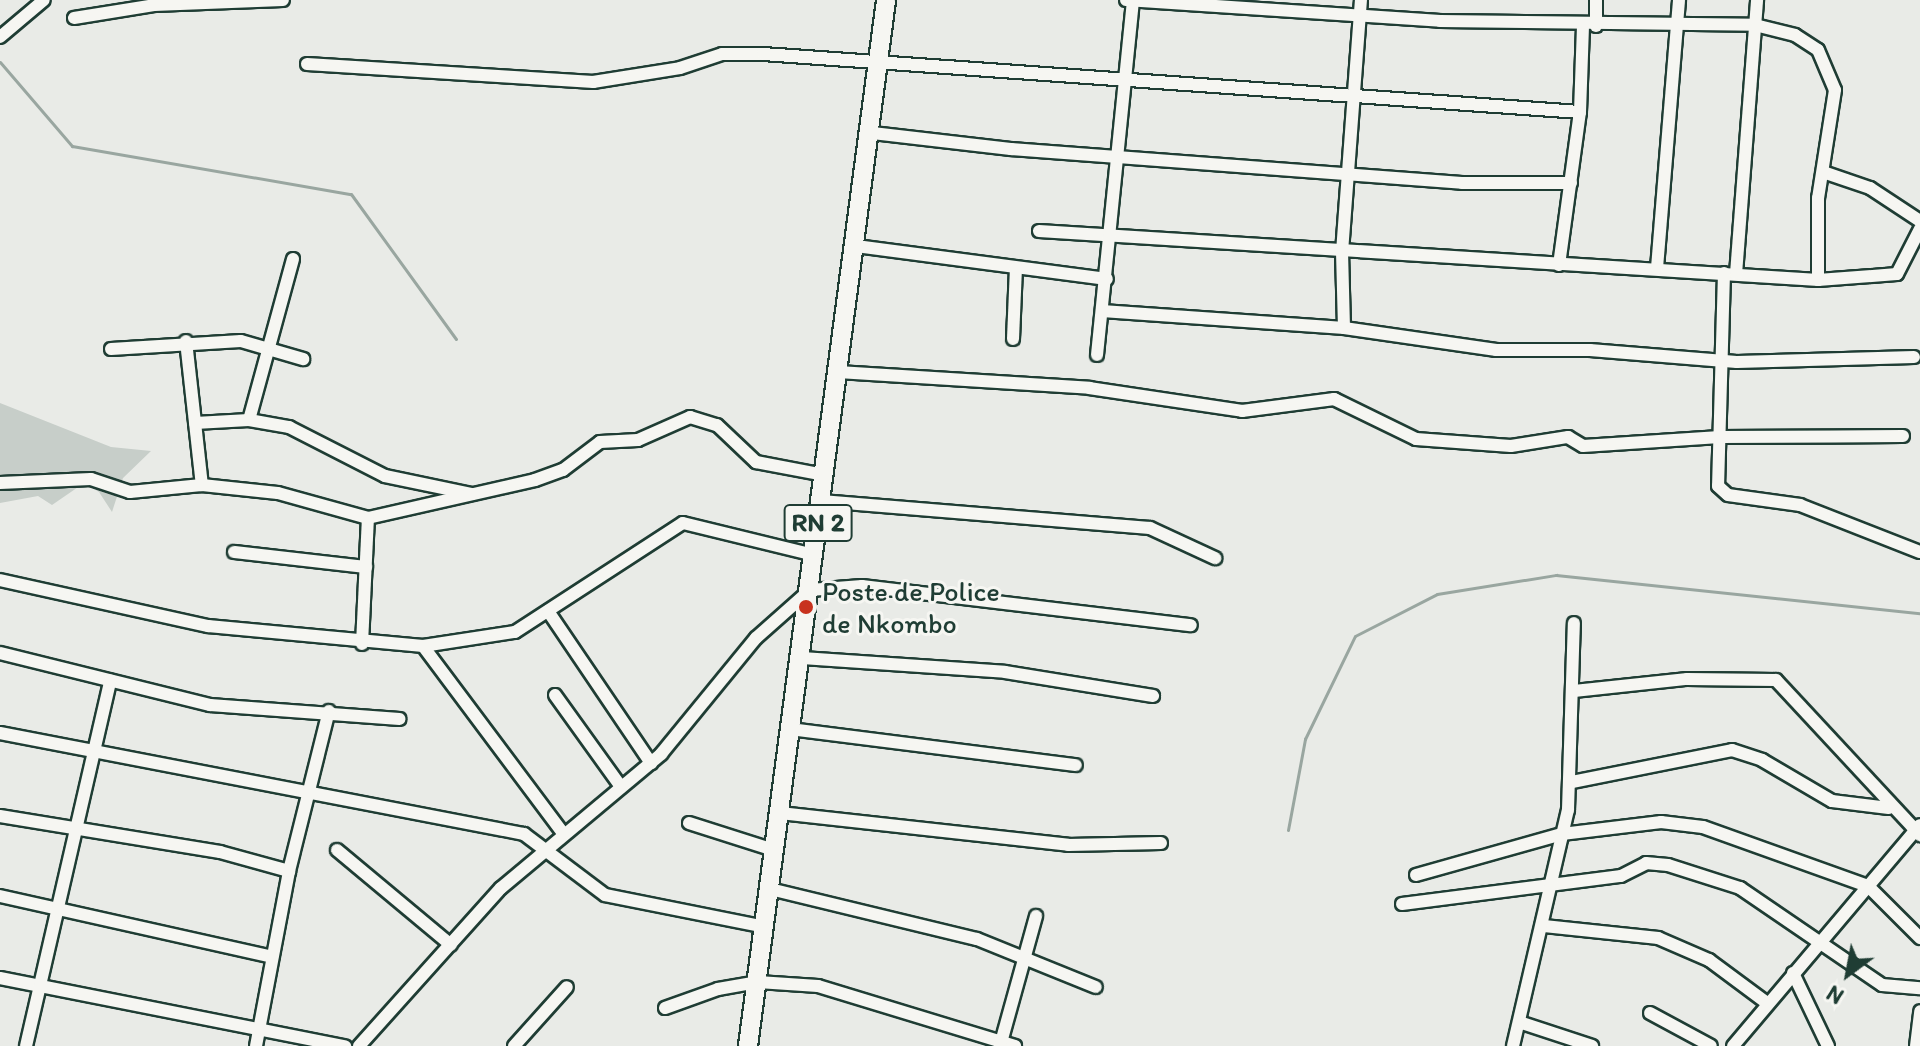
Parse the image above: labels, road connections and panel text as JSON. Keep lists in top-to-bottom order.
{
  "streets": {
    "highway": ["RN 2"]
  },
  "places": ["Poste de Police de Nkombo"],
  "north": "bottom left"
}
